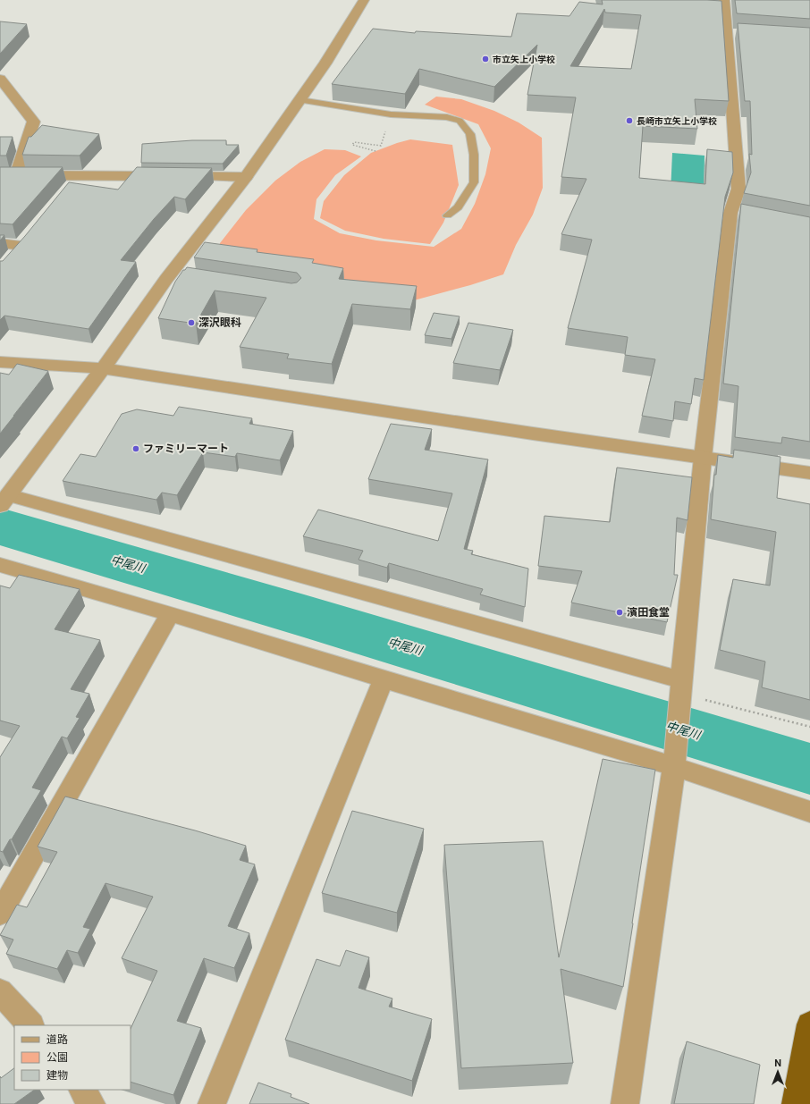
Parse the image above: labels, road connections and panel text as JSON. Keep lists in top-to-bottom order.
{
  "water": ["中尾川"],
  "places": [
    "市立矢上小学校",
    "長崎市立矢上小学校",
    "深沢眼科",
    "ファミリーマート",
    "濱田食堂"
  ],
  "legend": ["道路", "公園", "建物"],
  "north": "top"
}
